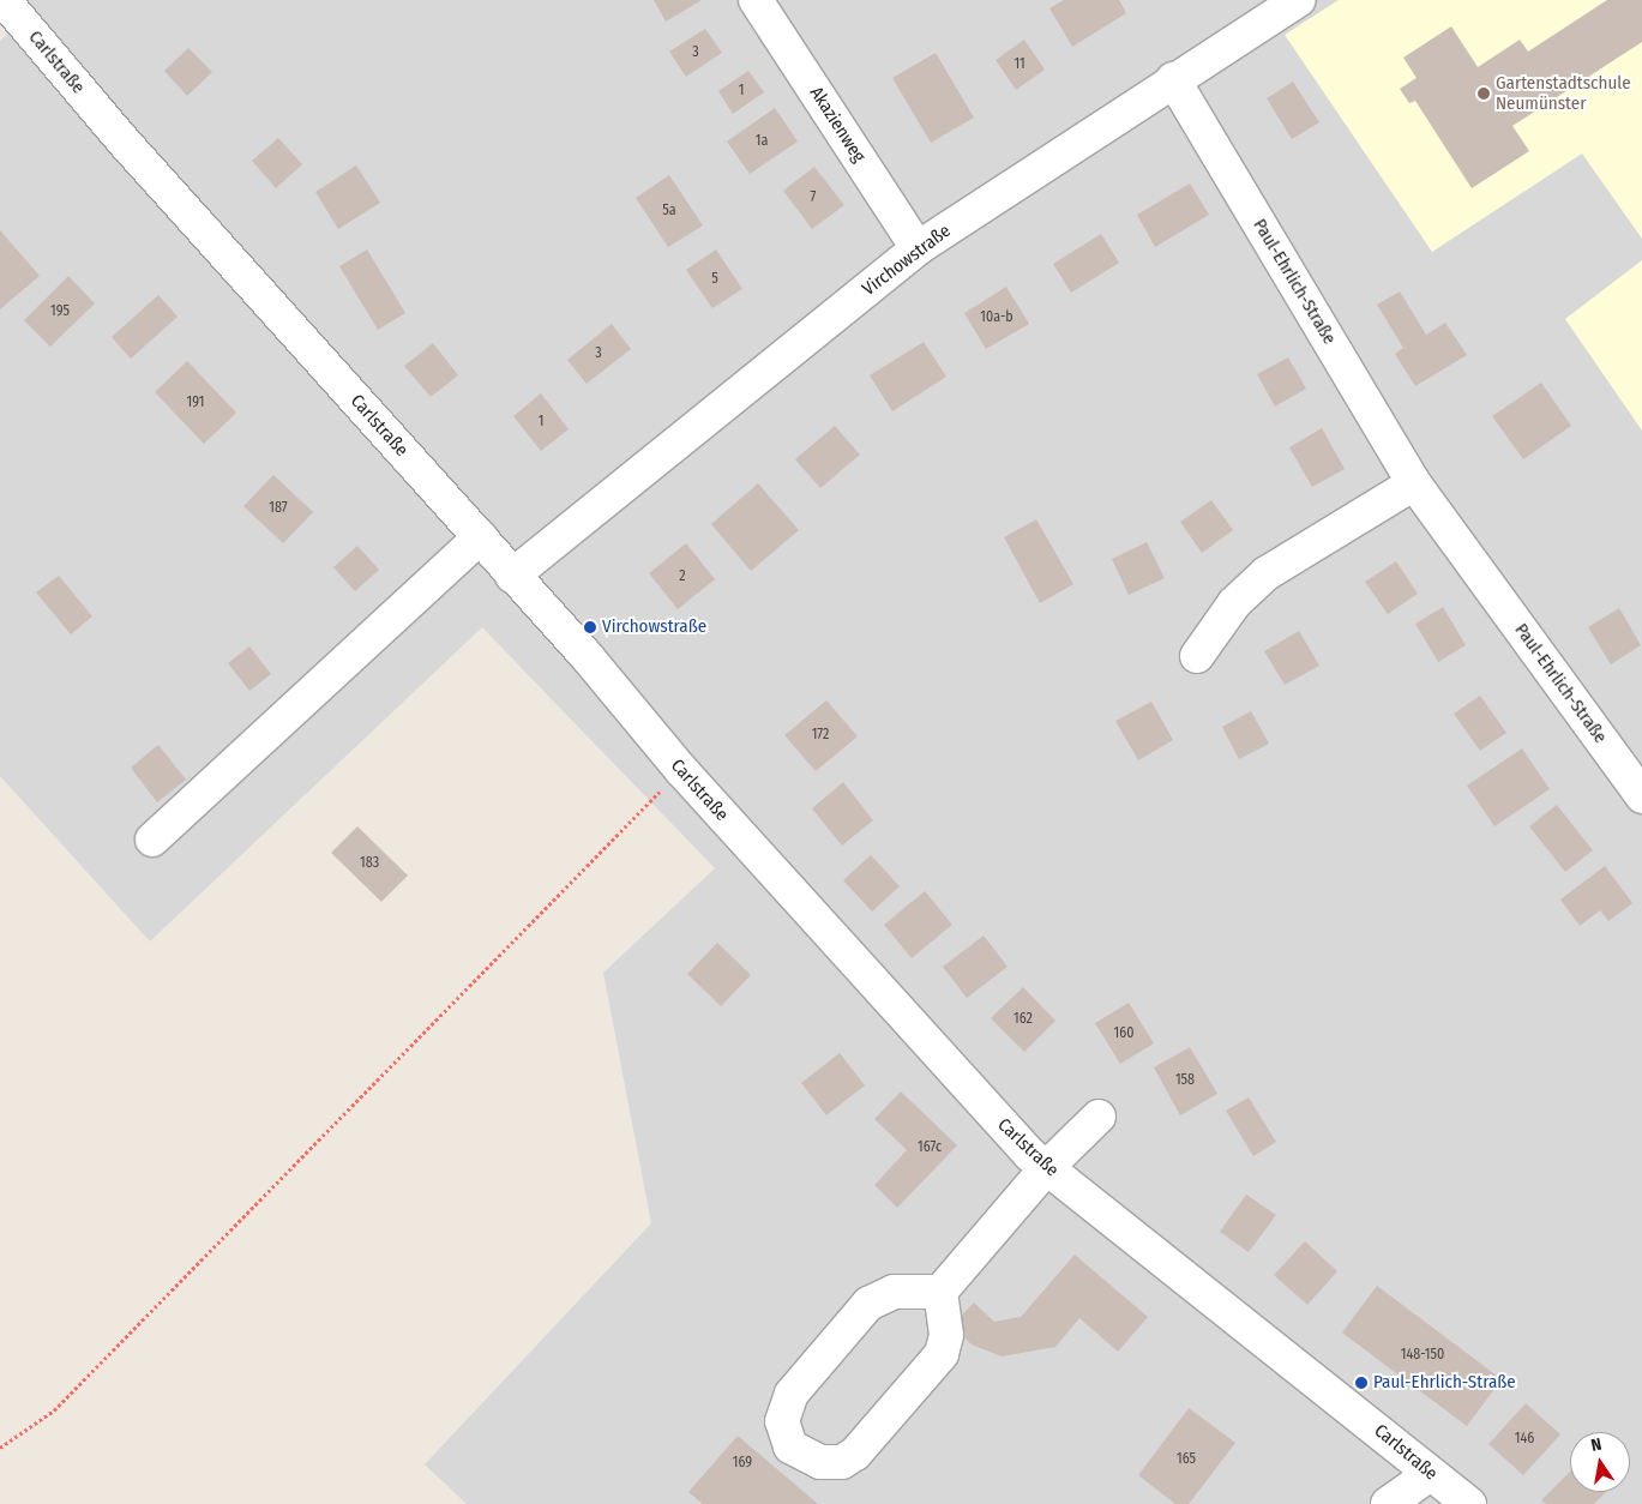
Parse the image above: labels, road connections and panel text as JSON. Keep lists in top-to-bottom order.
{
  "streets": {
    "street": [
      "Carlstraße",
      "Akazienweg",
      "Virchowstraße",
      "Paul-Ehrlich-Straße"
    ]
  },
  "crossings": [
    ["Carlstraße", "Virchowstraße"],
    ["Akazienweg", "Virchowstraße"],
    ["Virchowstraße", "Paul-Ehrlich-Straße"]
  ],
  "places": ["Gartenstadtschule Neumünster", "Virchowstraße", "Paul-Ehrlich-Straße"],
  "house_numbers": [
    "3",
    "11",
    "1",
    "1a",
    "7",
    "5a",
    "5",
    "195",
    "10a-b",
    "3",
    "191",
    "1",
    "187",
    "2",
    "172",
    "183",
    "162",
    "160",
    "158",
    "167c",
    "148-150",
    "146",
    "165",
    "169"
  ],
  "north": "top"
}
